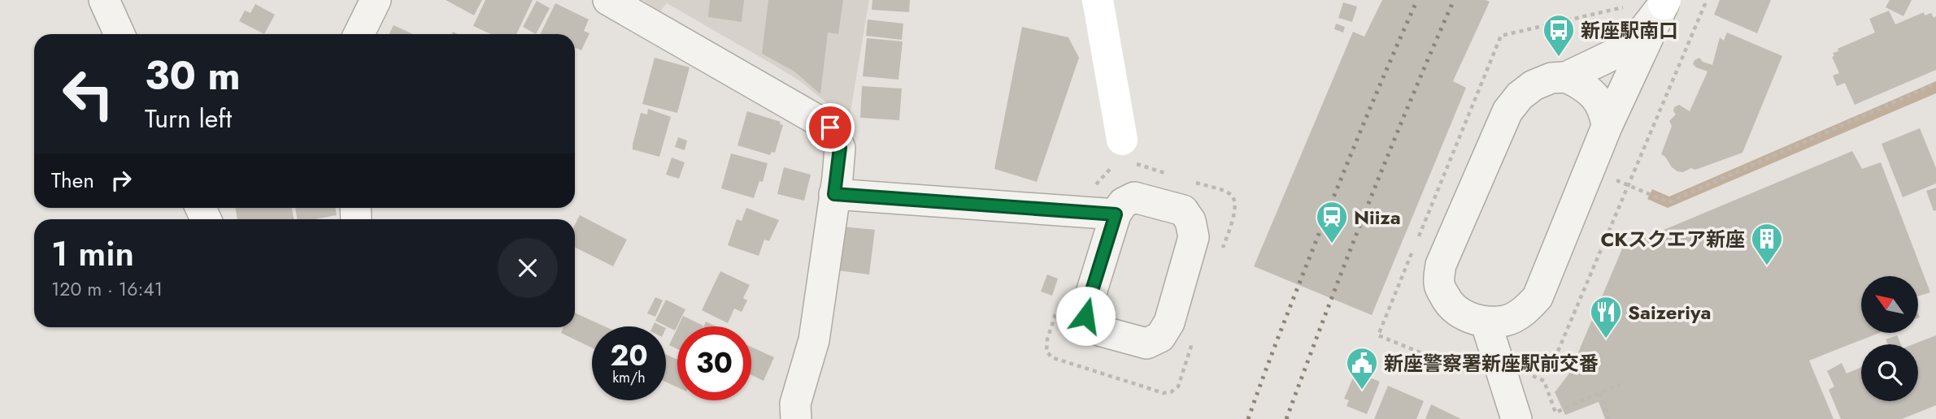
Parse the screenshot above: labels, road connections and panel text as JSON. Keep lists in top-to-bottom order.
{
  "places": {
    "bus stop": ["新座駅南口"],
    "station": ["Niiza"],
    "building": ["CKスクエア新座"],
    "restaurant": ["Saizeriya"],
    "public building": ["新座警察署新座駅前交番"]
  },
  "north": "top left",
  "page": {
    "turn": ["30 m", "Turn left"],
    "then": "Then",
    "heading": ["1 min", "120 m · 16:41"],
    "speed": "20 km/h",
    "limit": "30"
  }
}
